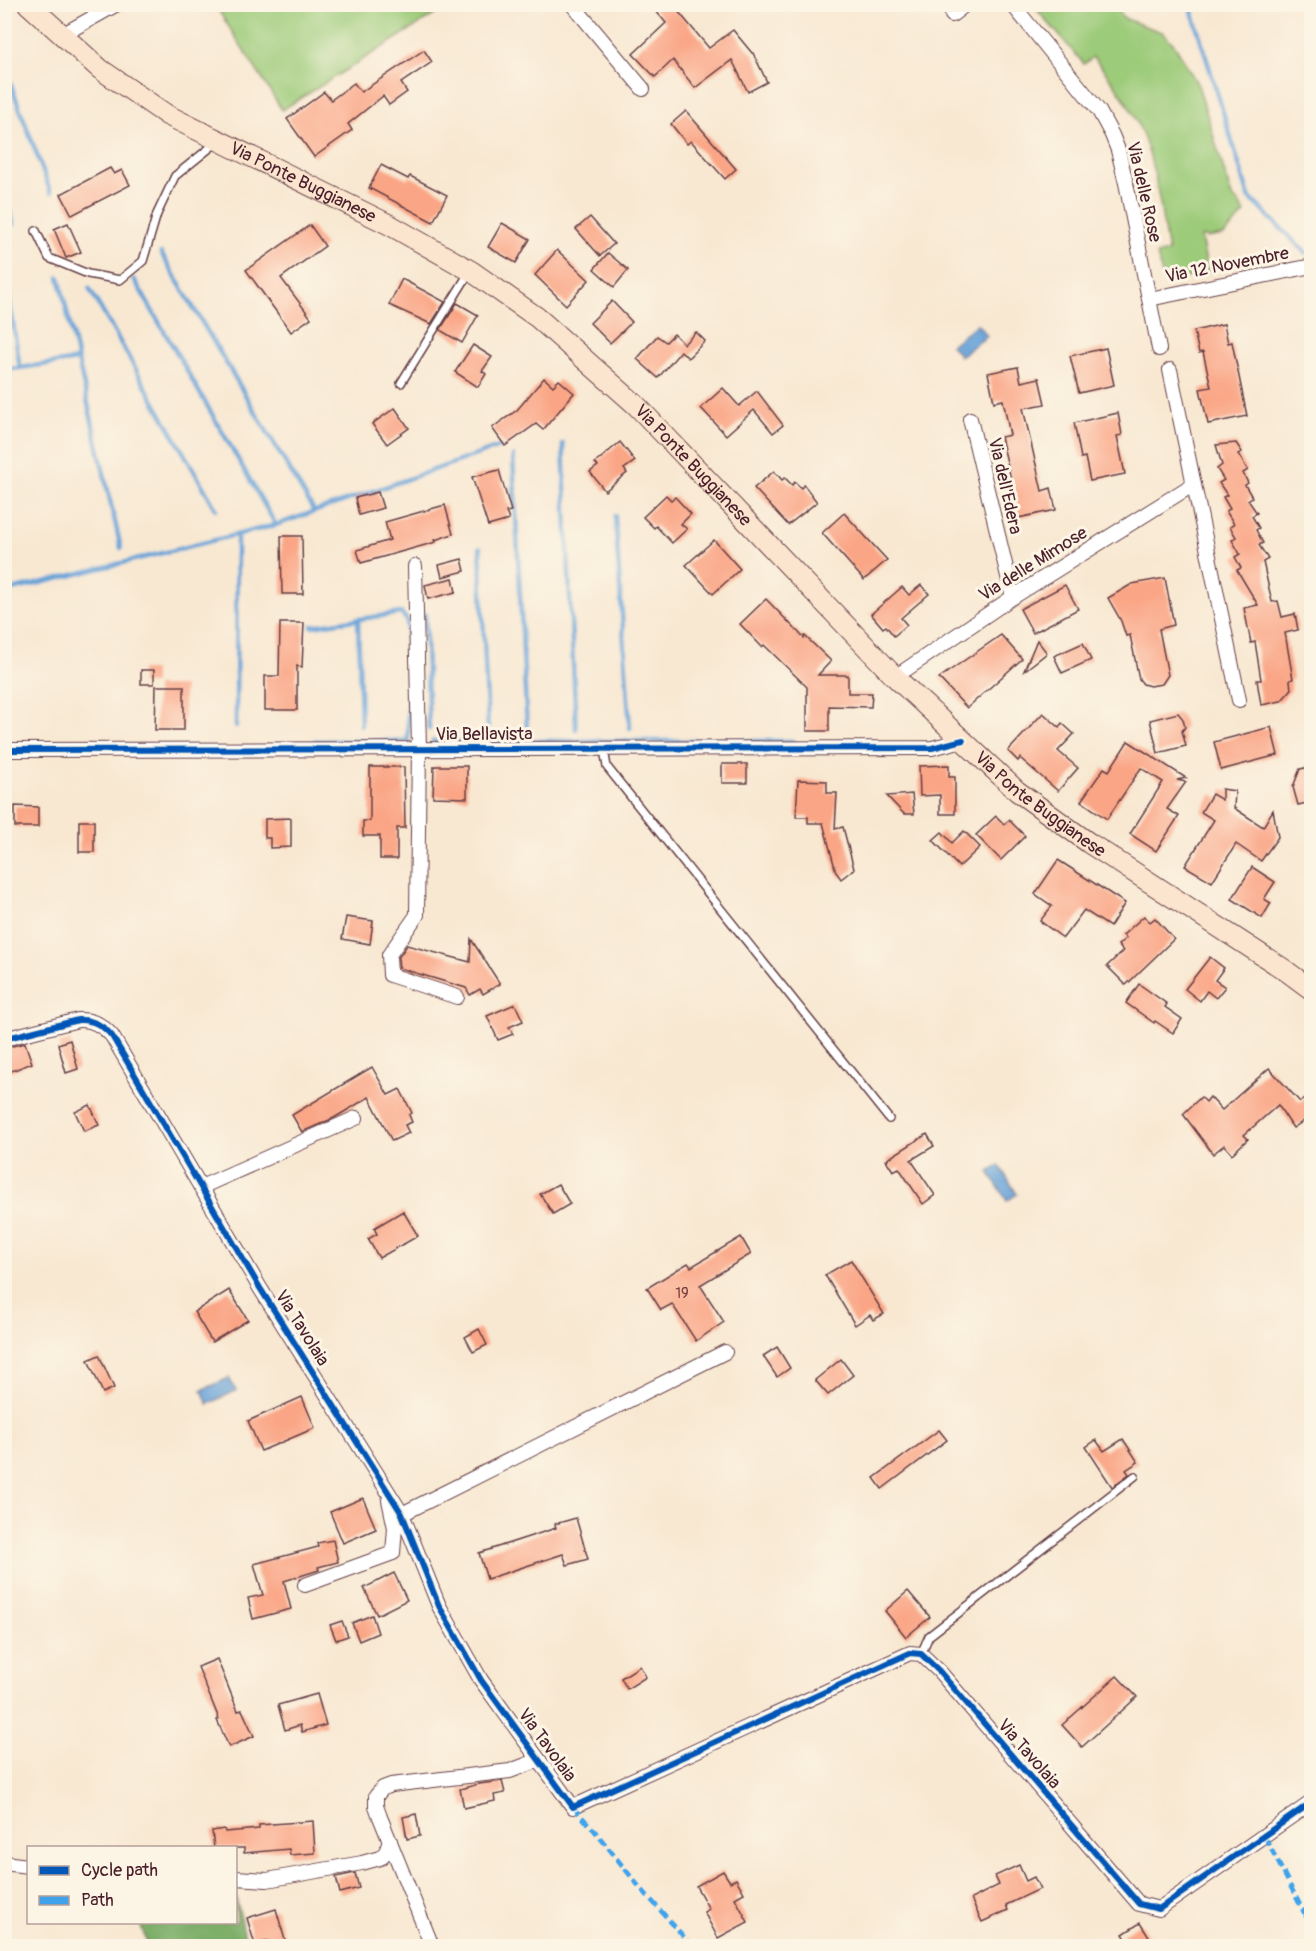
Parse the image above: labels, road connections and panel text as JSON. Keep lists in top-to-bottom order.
{
  "streets": {
    "main road": ["Via Ponte Buggianese"],
    "street": [
      "Via delle Rose",
      "Via 12 Novembre",
      "Via dell'Edera",
      "Via delle Mimose",
      "Via Bellavista",
      "Via Tavolaia"
    ]
  },
  "crossings": [
    ["Via Ponte Buggianese", "Via delle Mimose"],
    ["Via Ponte Buggianese", "Via Bellavista"],
    ["Via delle Rose", "Via 12 Novembre"],
    ["Via dell'Edera", "Via delle Mimose"]
  ],
  "house_numbers": ["19"],
  "legend": ["Cycle path", "Path"]
}
